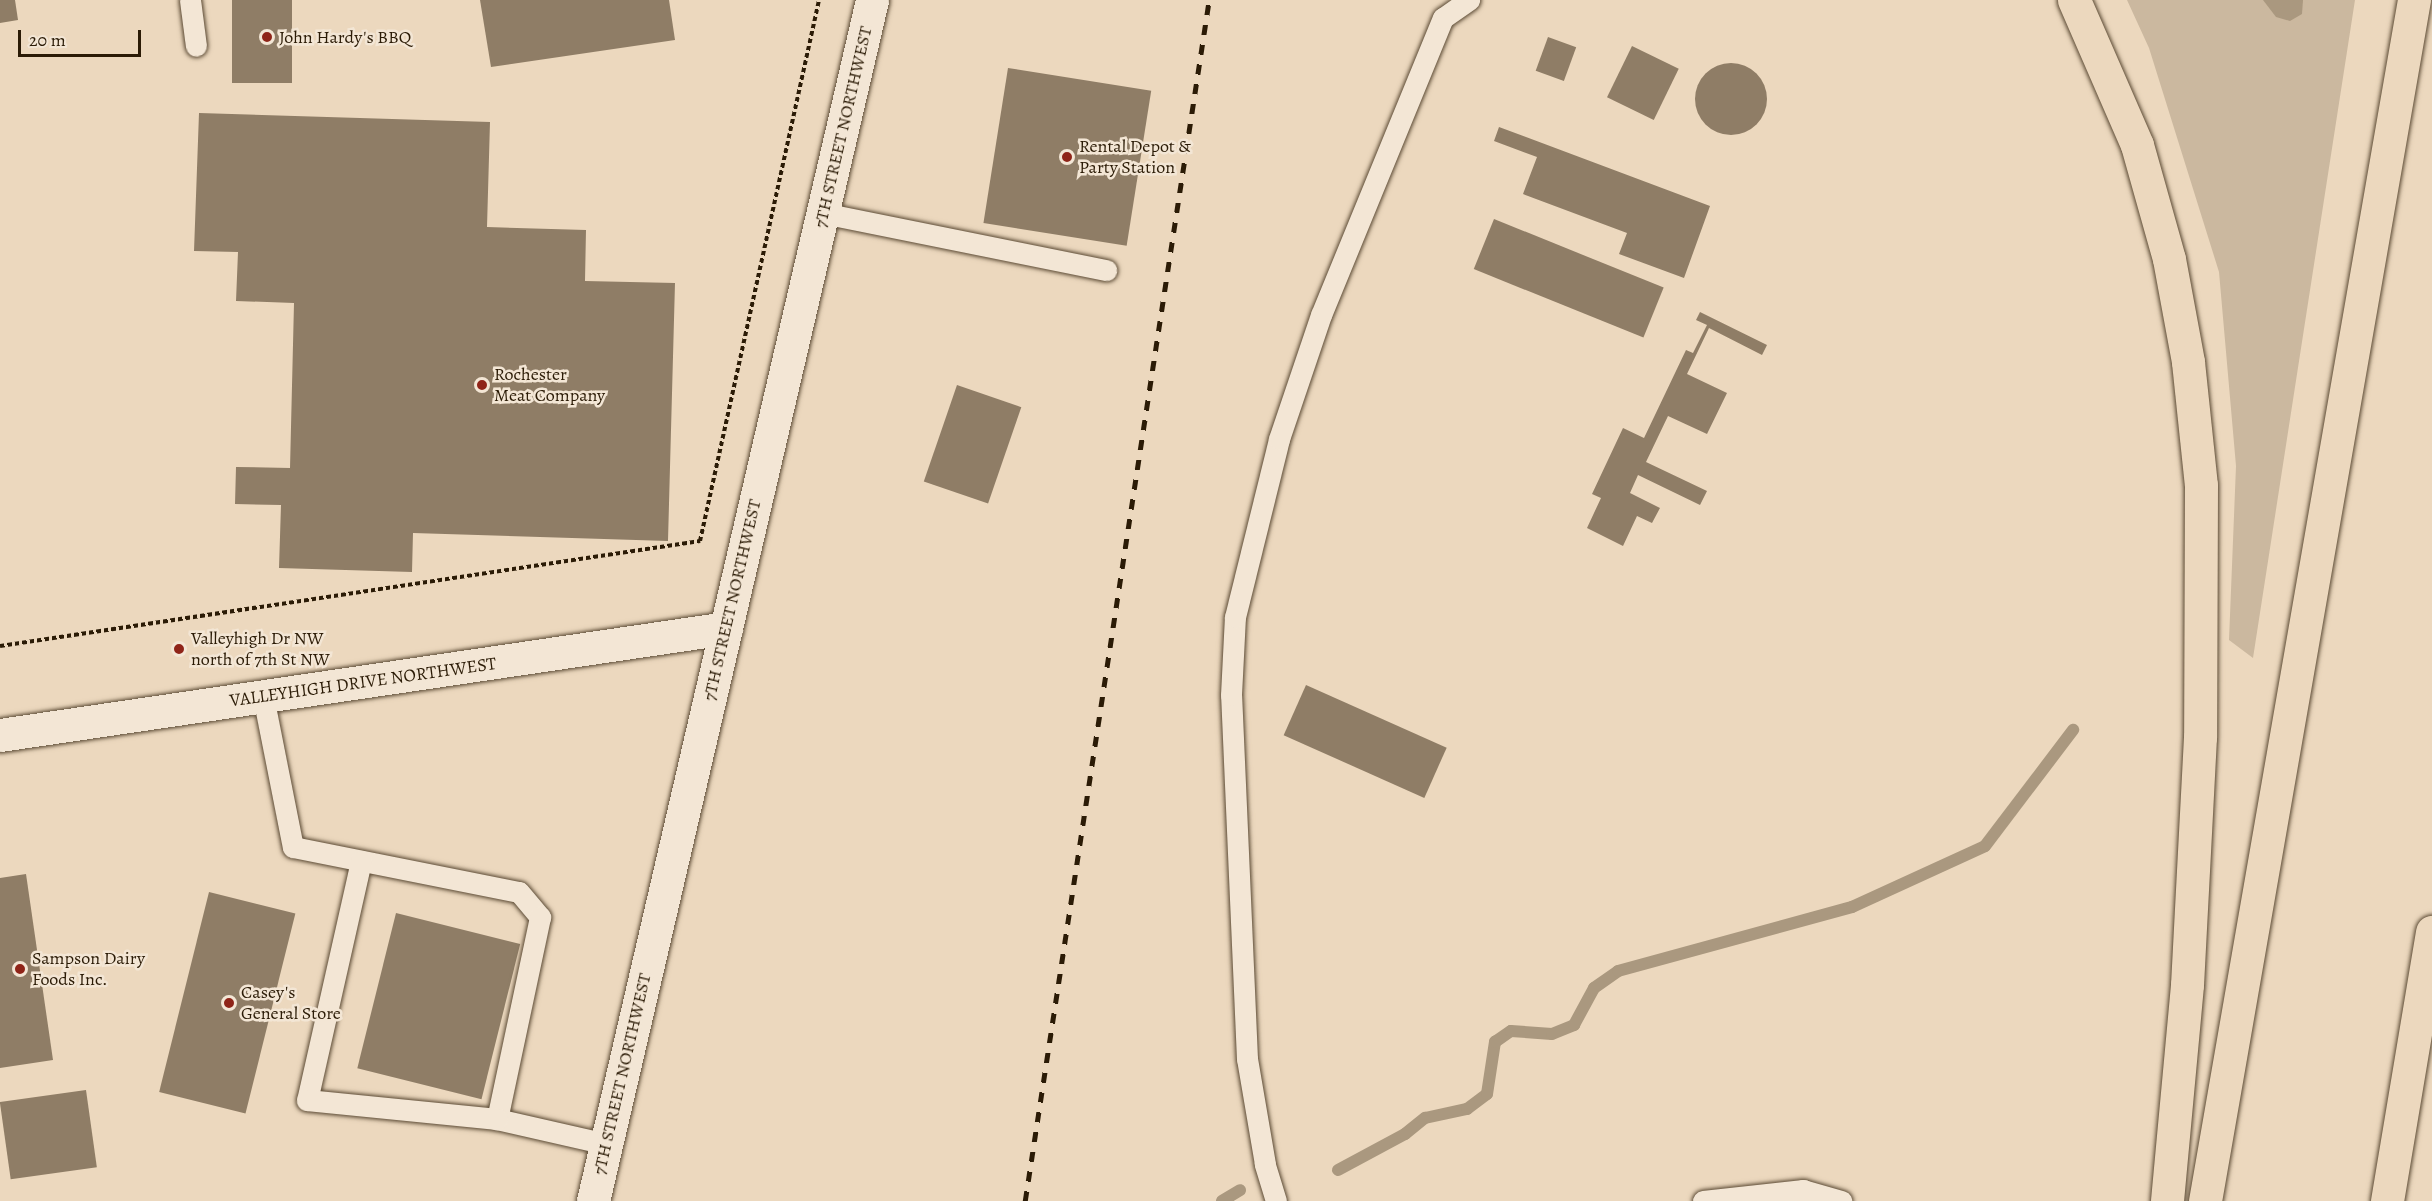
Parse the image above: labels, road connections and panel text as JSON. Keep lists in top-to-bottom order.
{
  "streets": {
    "main road": ["7TH STREET NORTHWEST", "VALLEYHIGH DRIVE NORTHWEST"]
  },
  "crossings": [
    ["7TH STREET NORTHWEST", "VALLEYHIGH DRIVE NORTHWEST"]
  ],
  "places": [
    "John Hardy's BBQ",
    "Rental Depot & Party Station",
    "Rochester Meat Company",
    "Valleyhigh Dr NW north of 7th St NW",
    "Sampson Dairy Foods Inc.",
    "Casey's General Store"
  ],
  "scale_bar": "20 m"
}
